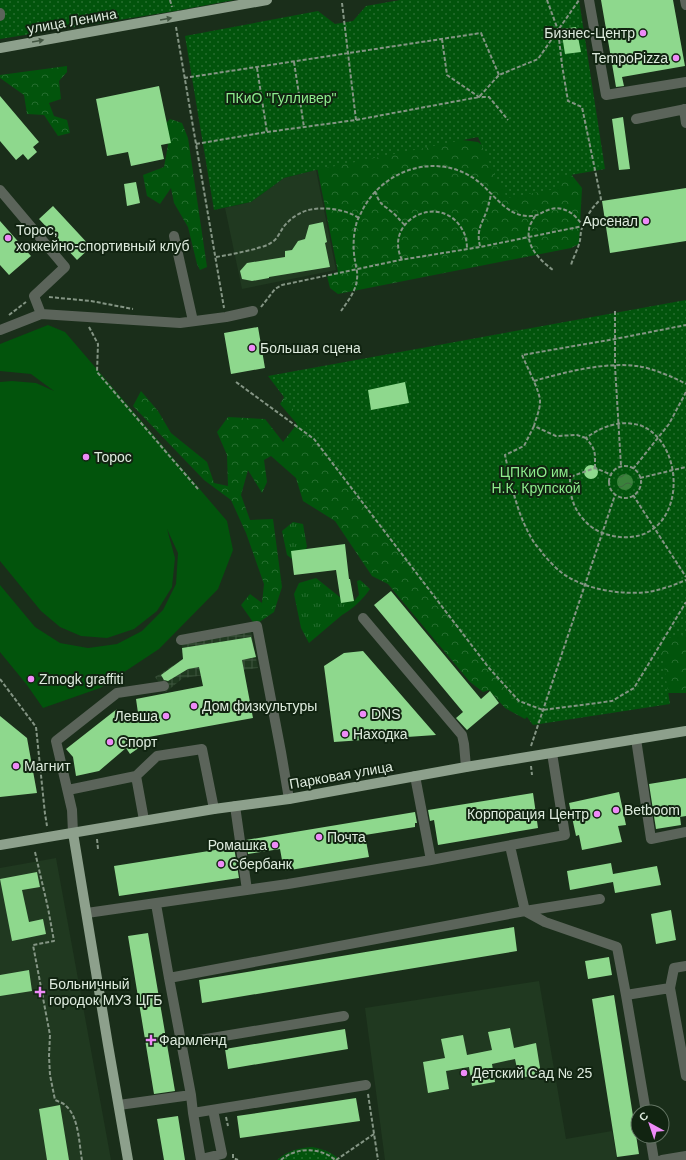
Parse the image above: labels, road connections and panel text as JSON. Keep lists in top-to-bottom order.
{
  "streets": {
    "main road": ["улица Ленина", "Парковая улица"]
  },
  "one_way": ["улица Ленина"],
  "parks": ["ПКиО \"Гулливер\"", "ЦПКиО им. Н.К. Крупской"],
  "places": {
    "other": [
      "Бизнес-Центр",
      "TempoPizza",
      "Арсенал",
      "Торос, хоккейно-спортивный клуб",
      "Большая сцена",
      "Торос",
      "Zmogk graffiti",
      "Дом физкультуры",
      "DNS",
      "Левша",
      "Находка",
      "Спорт",
      "Магнит",
      "Betboom",
      "Корпорация Центр",
      "Почта",
      "Ромашка",
      "Сбербанк",
      "Детский Сад № 25"
    ],
    "health": ["Больничный городок МУЗ ЦГБ", "Фармленд"]
  },
  "north": "top left"
}
